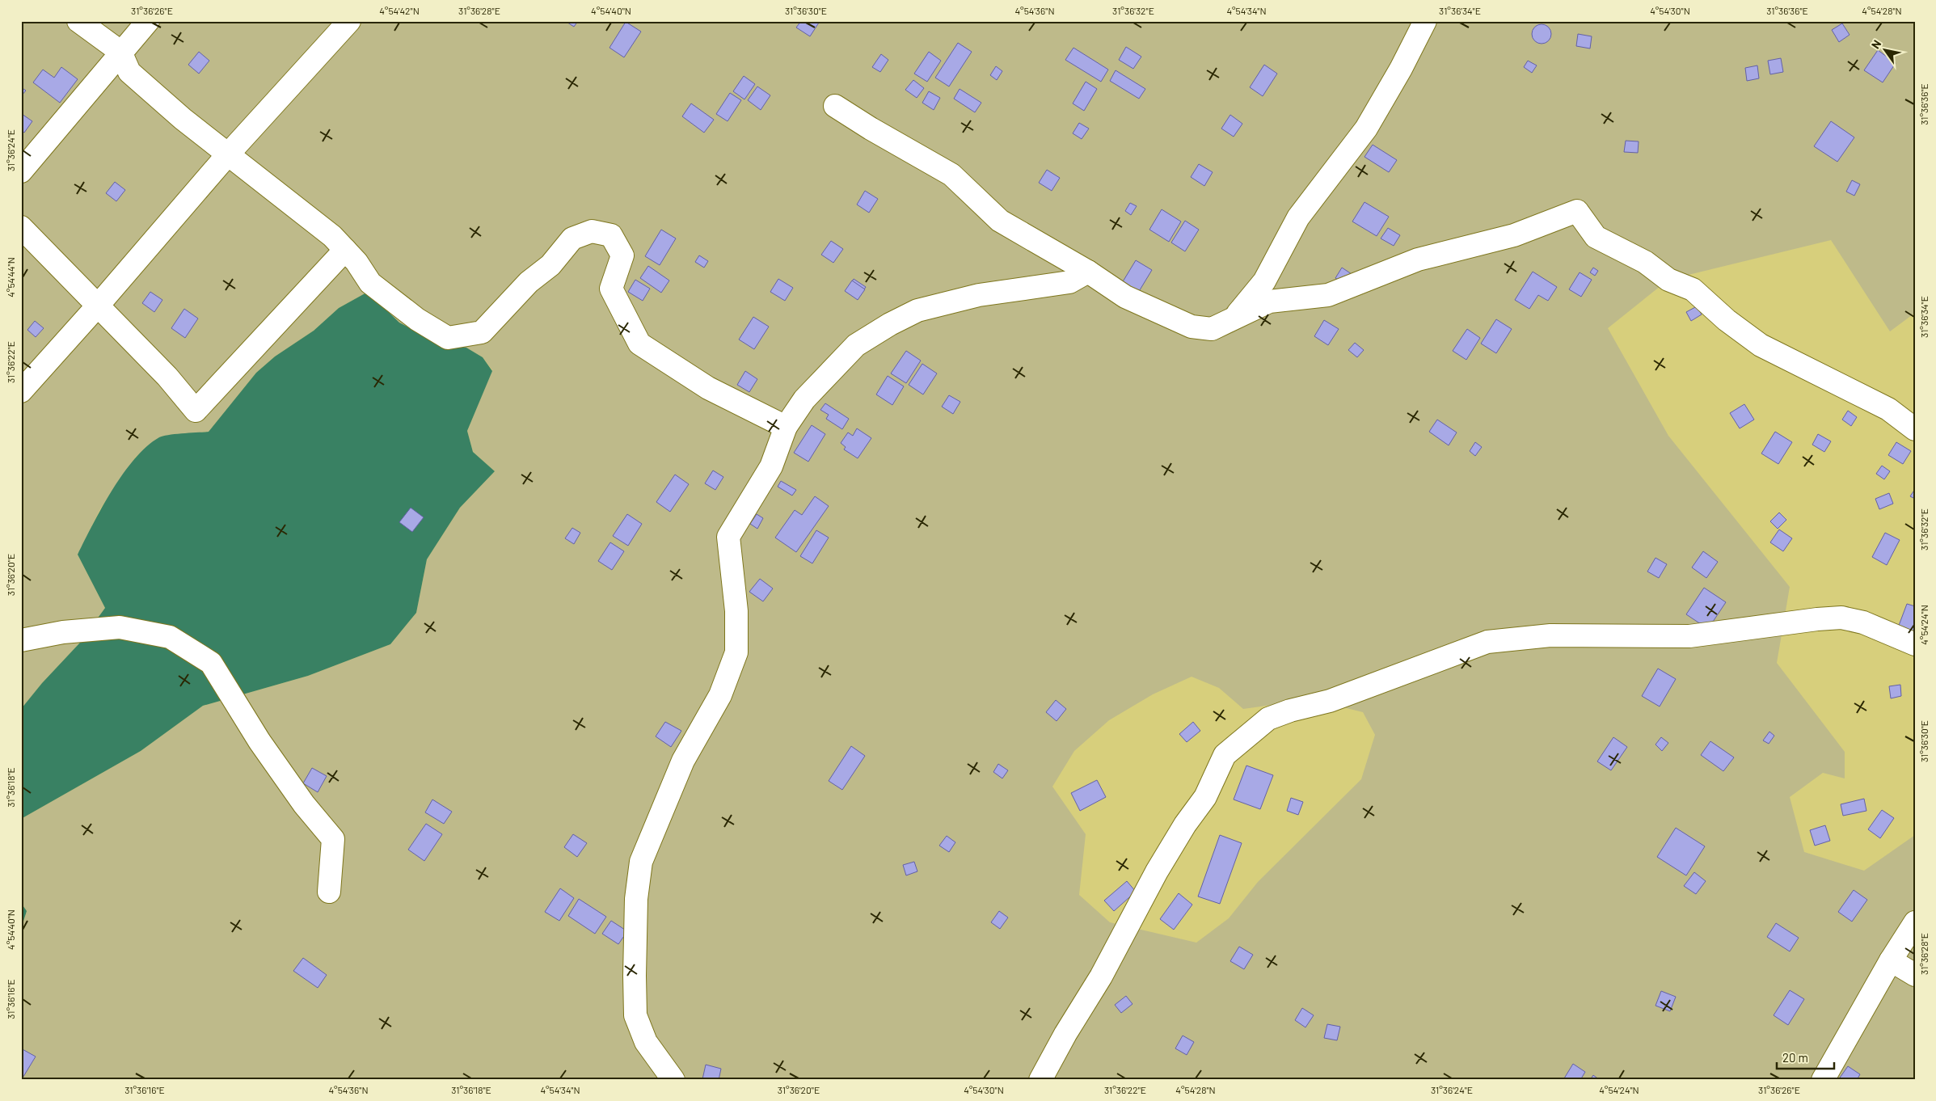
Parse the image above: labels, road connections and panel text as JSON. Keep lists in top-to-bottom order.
{
  "scale_bar": "20 m",
  "north": "top left",
  "coordinates": [
    "31°36'26\"E",
    "4°54'42\"N",
    "31°36'28\"E",
    "4°54'40\"N",
    "31°36'30\"E",
    "4°54'36\"N",
    "31°36'32\"E",
    "4°54'34\"N",
    "31°36'34\"E",
    "4°54'30\"N",
    "31°36'36\"E",
    "4°54'28\"N",
    "31°36'24\"E",
    "4°54'44\"N",
    "31°36'22\"E",
    "31°36'20\"E",
    "4°54'24\"N",
    "31°36'18\"E",
    "31°36'16\"E"
  ]
}
